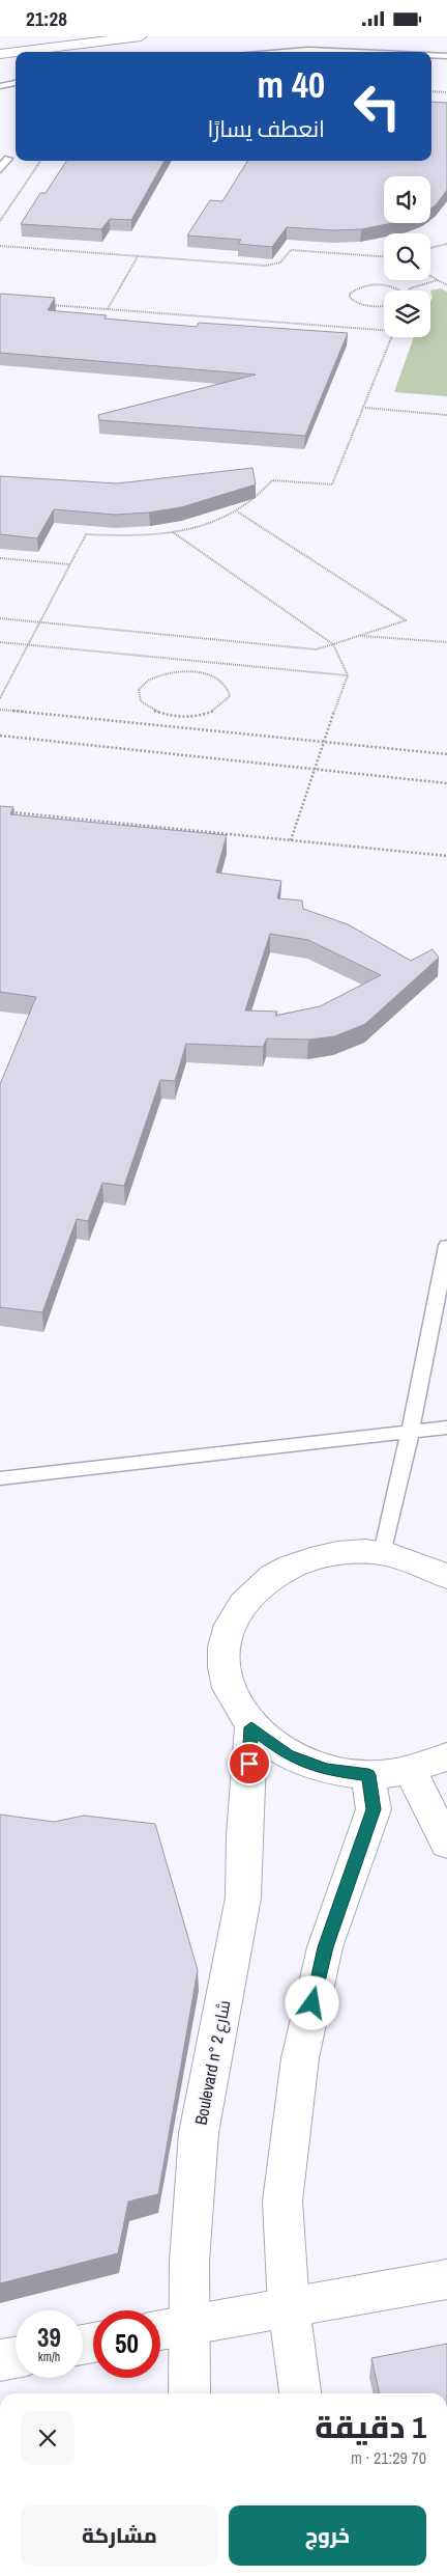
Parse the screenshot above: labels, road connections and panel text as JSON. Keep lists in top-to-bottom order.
{
  "streets": {
    "main road": ["Boulevard n° شارع 2"]
  },
  "page": {
    "status": "21:28",
    "turn": ["40 m", "انعطف يسارًا"],
    "speed": "39 km/h",
    "limit": "50",
    "heading": ["1 دقيقة", "70 m · 21:29"],
    "buttons": ["خروج", "مشاركة"]
  }
}
